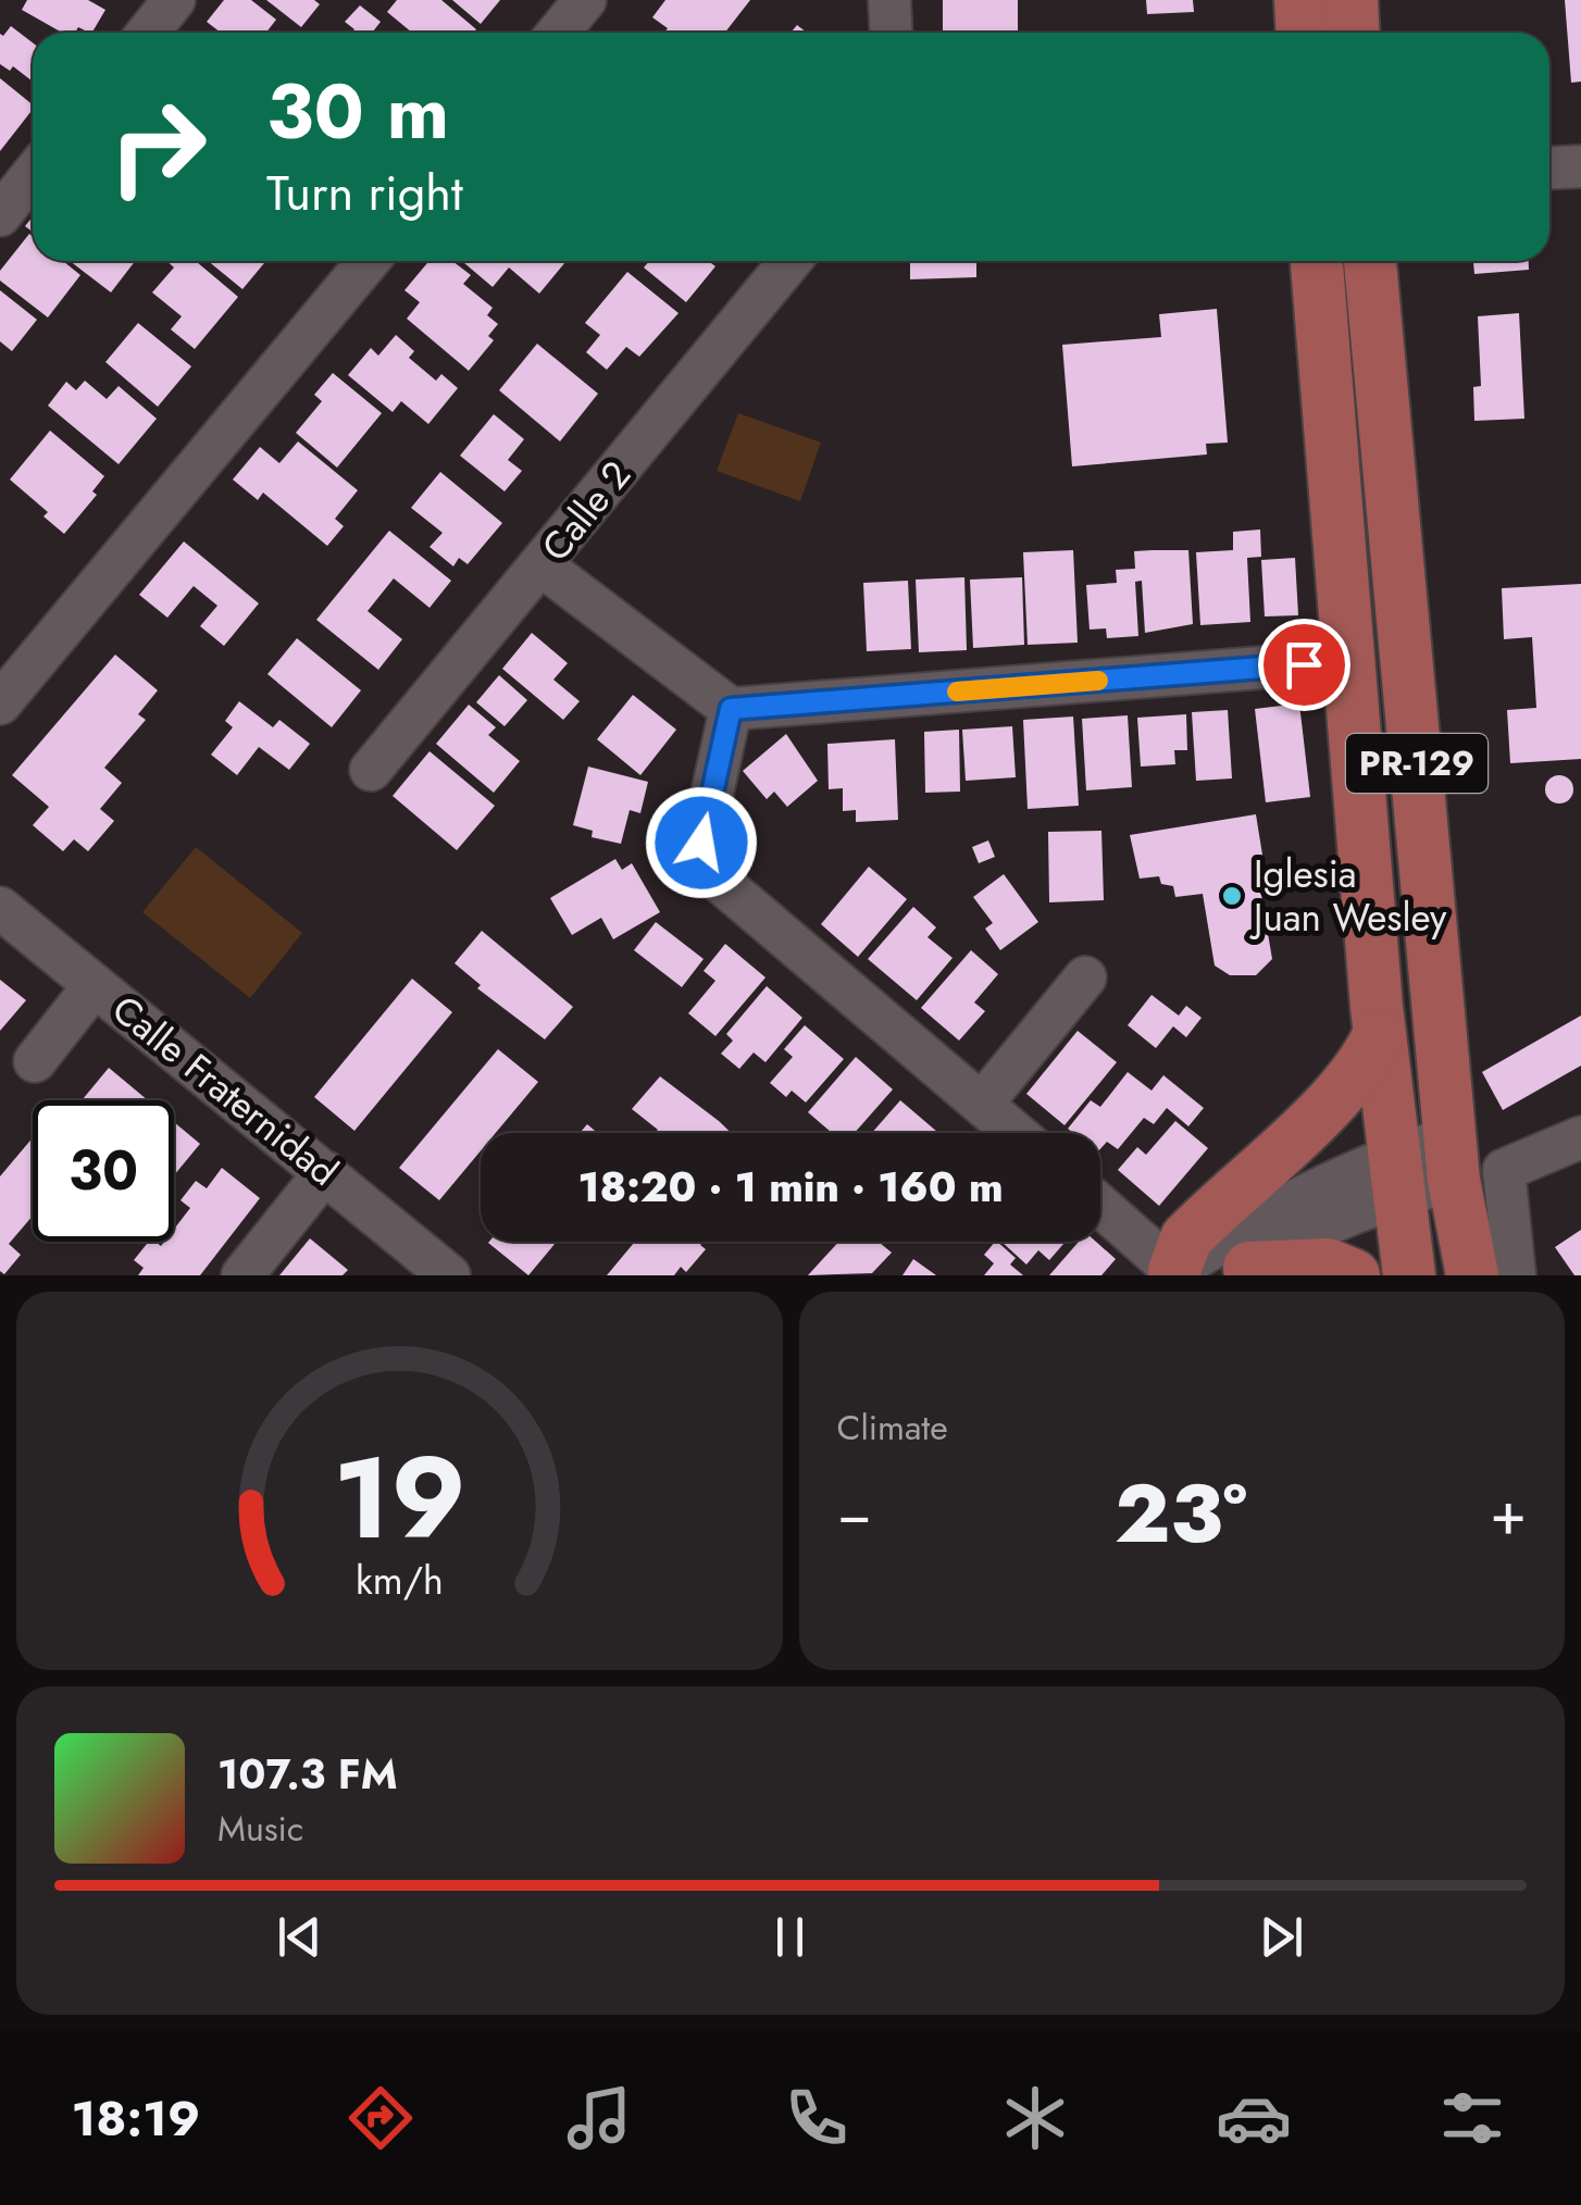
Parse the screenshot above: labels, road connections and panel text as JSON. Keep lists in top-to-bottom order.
{
  "streets": {
    "main road": ["PR-129"],
    "street": ["Calle 2", "Calle Fraternidad"]
  },
  "places": ["Iglesia Juan Wesley"],
  "page": {
    "turn": ["30 m", "Turn right"],
    "limit": "30",
    "trip": "18:20 · 1 min · 160 m",
    "tile": "Climate",
    "heat": ["−", "23°", "+"],
    "song": ["107.3 FM", "Music"],
    "tabs": "18:19",
    "gauge": ["19", "km/h"]
  }
}
